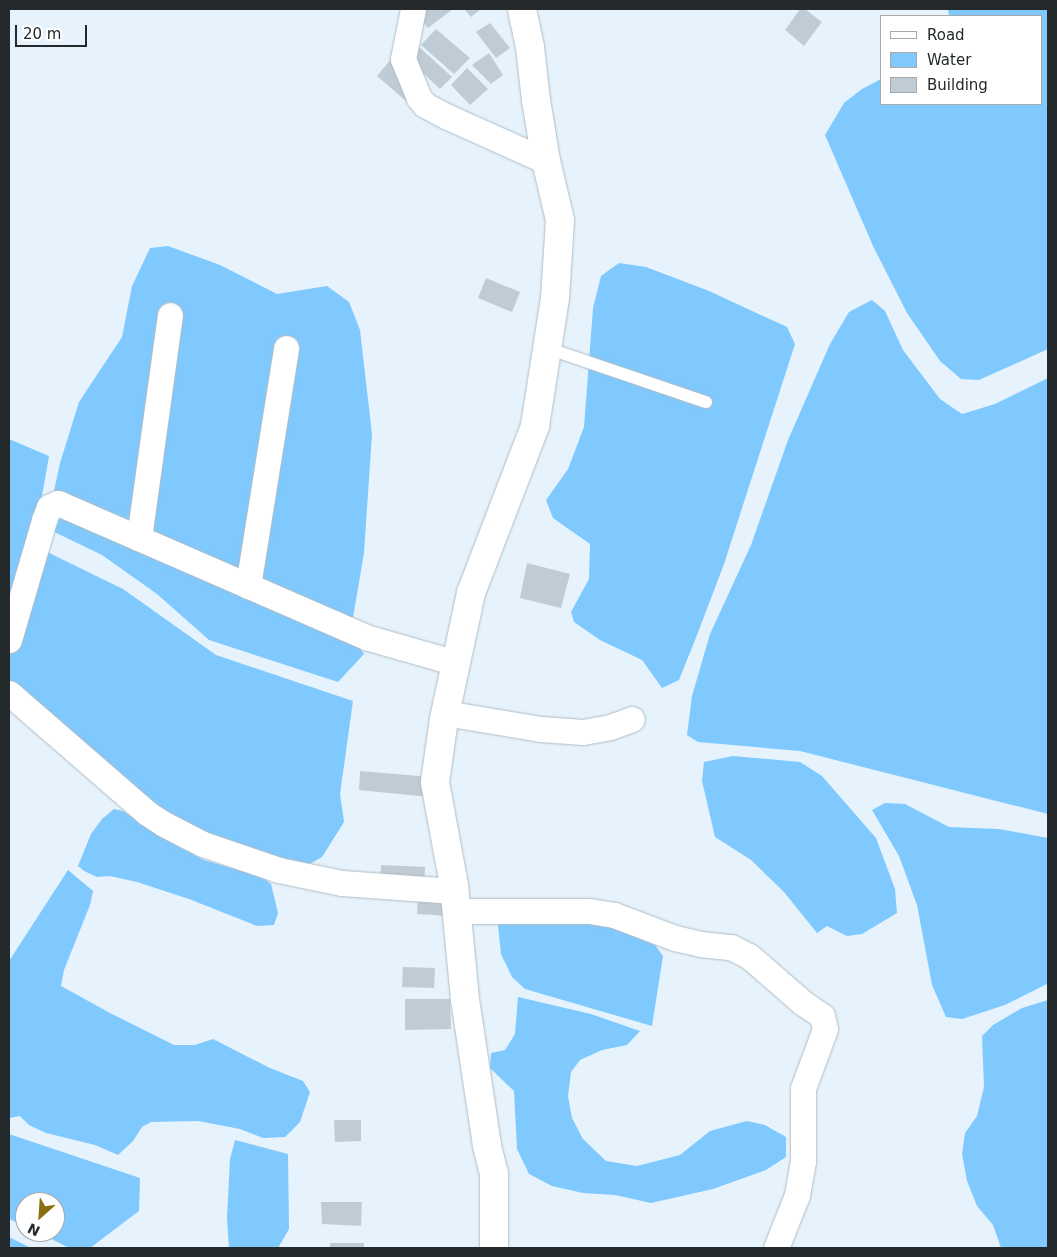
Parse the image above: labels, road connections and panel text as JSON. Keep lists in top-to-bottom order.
{
  "legend": ["Road", "Water", "Building"],
  "scale_bar": "20 m",
  "north": "bottom left"
}
